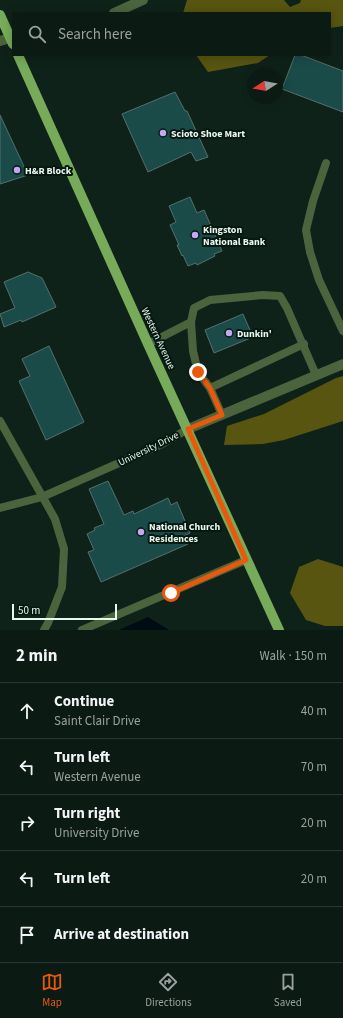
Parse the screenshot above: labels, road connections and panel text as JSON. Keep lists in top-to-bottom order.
{
  "streets": {
    "main road": ["Western Avenue"],
    "street": ["University Drive"]
  },
  "crossings": [
    ["Western Avenue", "University Drive"]
  ],
  "places": [
    "Scioto Shoe Mart",
    "H&R Block",
    "Kingston National Bank",
    "Dunkin'",
    "National Church Residences"
  ],
  "scale_bar": "50 m",
  "north": "left",
  "page": {
    "search": "Search here",
    "scale": "50 m",
    "heading": ["2 min", "Walk · 150 m"],
    "list": [
      ["Continue", "Saint Clair Drive", "40 m"],
      ["Turn left", "Western Avenue", "70 m"],
      ["Turn right", "University Drive", "20 m"],
      ["Turn left", "20 m"],
      "Arrive at destination"
    ],
    "nav": ["Map", "Directions", "Saved"]
  }
}
